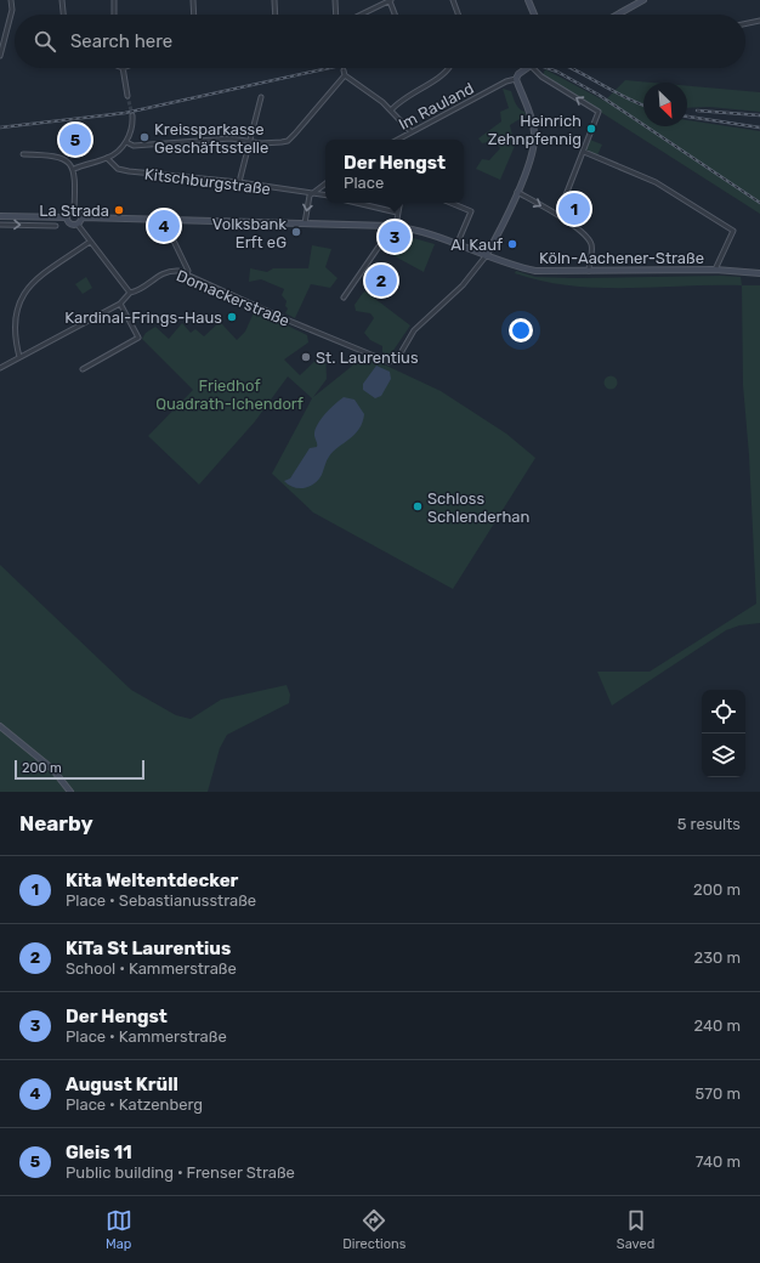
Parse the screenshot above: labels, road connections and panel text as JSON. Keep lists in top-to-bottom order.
{
  "streets": {
    "main road": ["Im Rauland", "Köln-Aachener-Straße"],
    "street": ["Kitschburgstraße", "Domackerstraße"]
  },
  "crossings": [
    ["Köln-Aachener-Straße", "Domackerstraße"]
  ],
  "parks": ["Friedhof Quadrath-Ichendorf"],
  "places": [
    "Heinrich Zehnpfennig",
    "Kreissparkasse Geschäftsstelle",
    "La Strada",
    "Volksbank Erft eG",
    "Al Kauf",
    "Kardinal-Frings-Haus",
    "St. Laurentius",
    "Schloss Schlenderhan"
  ],
  "scale_bar": "200 m",
  "north": "bottom right",
  "page": {
    "search": "Search here",
    "pins": [
      "5",
      "1",
      "4",
      "3",
      "2"
    ],
    "popup": ["Der Hengst", "Place"],
    "scale": "200 m",
    "heading": ["Nearby", "5 results"],
    "list": [
      {
        "mark": "1",
        "name": "Kita Weltentdecker",
        "note": "Place · Sebastianusstraße",
        "value": "200 m"
      },
      {
        "mark": "2",
        "name": "KiTa St Laurentius",
        "note": "School · Kammerstraße",
        "value": "230 m"
      },
      {
        "mark": "3",
        "name": "Der Hengst",
        "note": "Place · Kammerstraße",
        "value": "240 m"
      },
      {
        "mark": "4",
        "name": "August Krüll",
        "note": "Place · Katzenberg",
        "value": "570 m"
      },
      {
        "mark": "5",
        "name": "Gleis 11",
        "note": "Public building · Frenser Straße",
        "value": "740 m"
      }
    ],
    "nav": ["Map", "Directions", "Saved"]
  }
}
